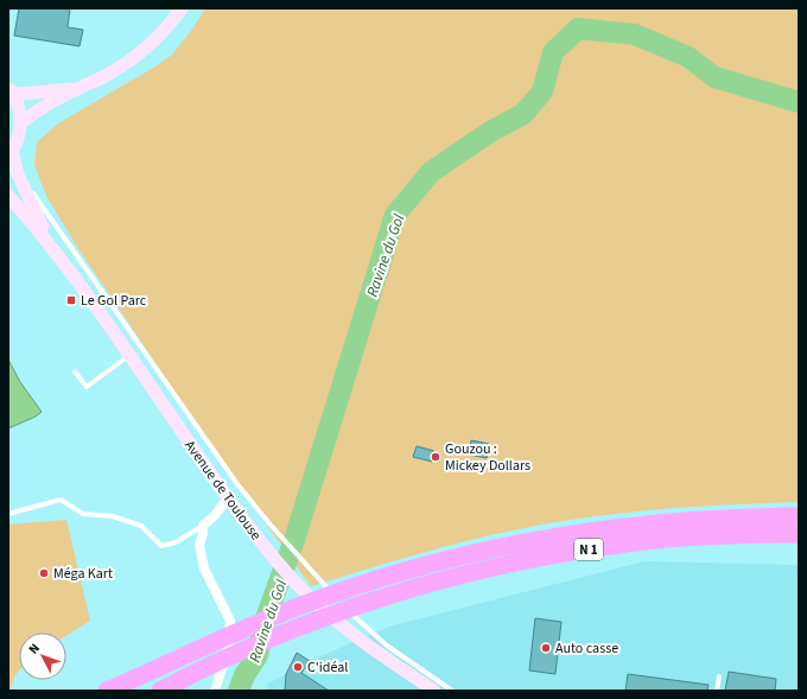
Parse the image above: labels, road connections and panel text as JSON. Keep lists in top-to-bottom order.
{
  "streets": {
    "highway": ["N 1"],
    "main road": ["Avenue de Toulouse"]
  },
  "water": ["Ravine du Gol"],
  "places": {
    "transit": ["Le Gol Parc"],
    "other": [
      "Gouzou : Mickey Dollars",
      "Méga Kart",
      "Auto casse",
      "C'idéal"
    ]
  },
  "north": "top left"
}
